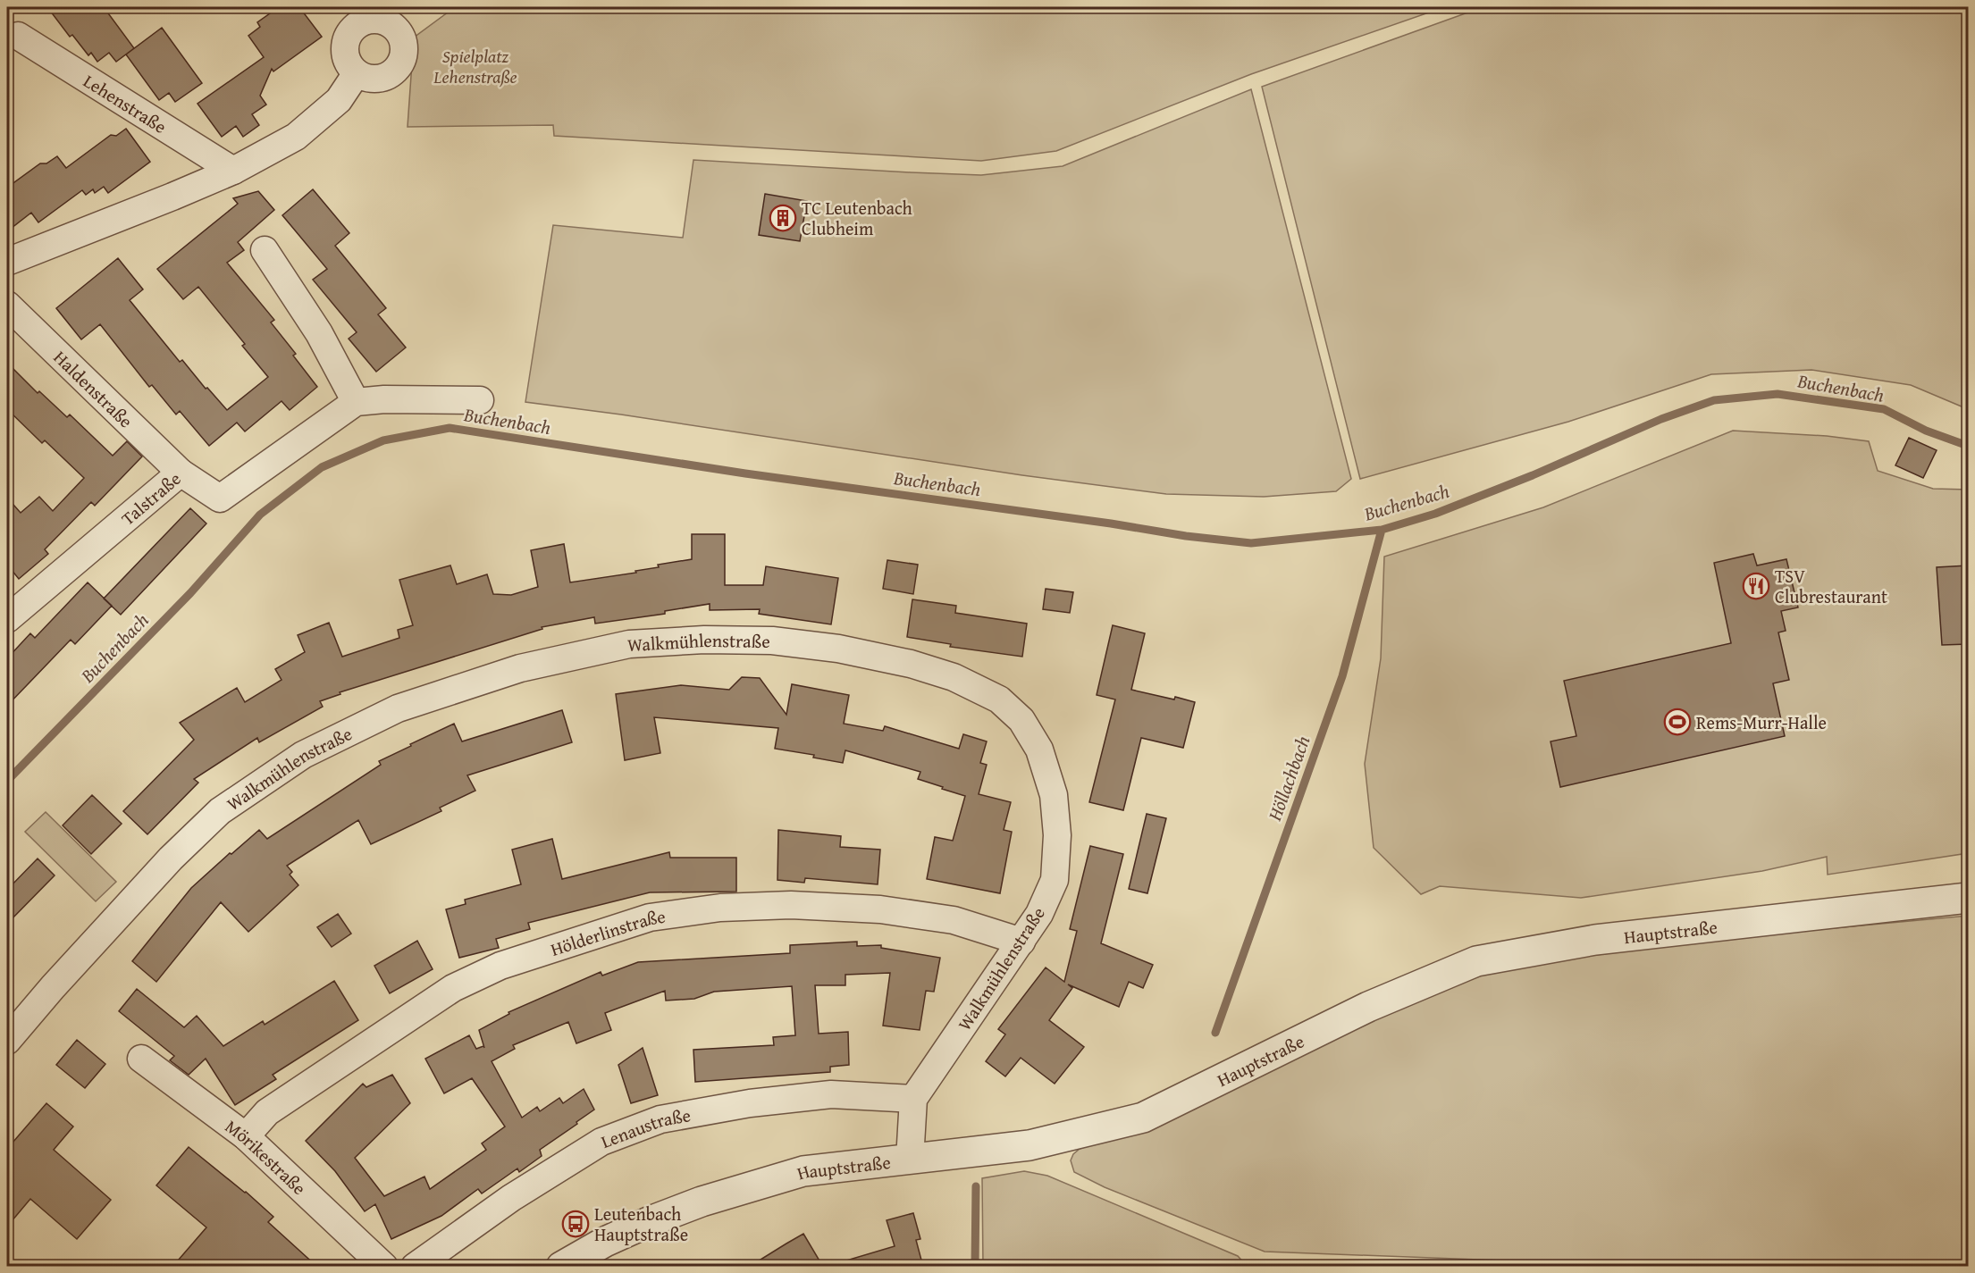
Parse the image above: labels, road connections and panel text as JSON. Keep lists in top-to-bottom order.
{
  "streets": {
    "street": [
      "Lehenstraße",
      "Haldenstraße",
      "Talstraße",
      "Walkmühlenstraße",
      "Hauptstraße",
      "Hölderlinstraße",
      "Lenaustraße",
      "Mörikestraße"
    ]
  },
  "crossings": [
    ["Haldenstraße", "Talstraße"],
    ["Walkmühlenstraße", "Hölderlinstraße"],
    ["Walkmühlenstraße", "Lenaustraße"],
    ["Hölderlinstraße", "Mörikestraße"]
  ],
  "water": ["Buchenbach", "Höllachbach"],
  "parks": ["Spielplatz Lehenstraße"],
  "places": {
    "building": ["TC Leutenbach Clubheim"],
    "restaurant": ["TSV Clubrestaurant"],
    "sports": ["Rems-Murr-Halle"],
    "bus stop": ["Leutenbach Hauptstraße"]
  }
}
